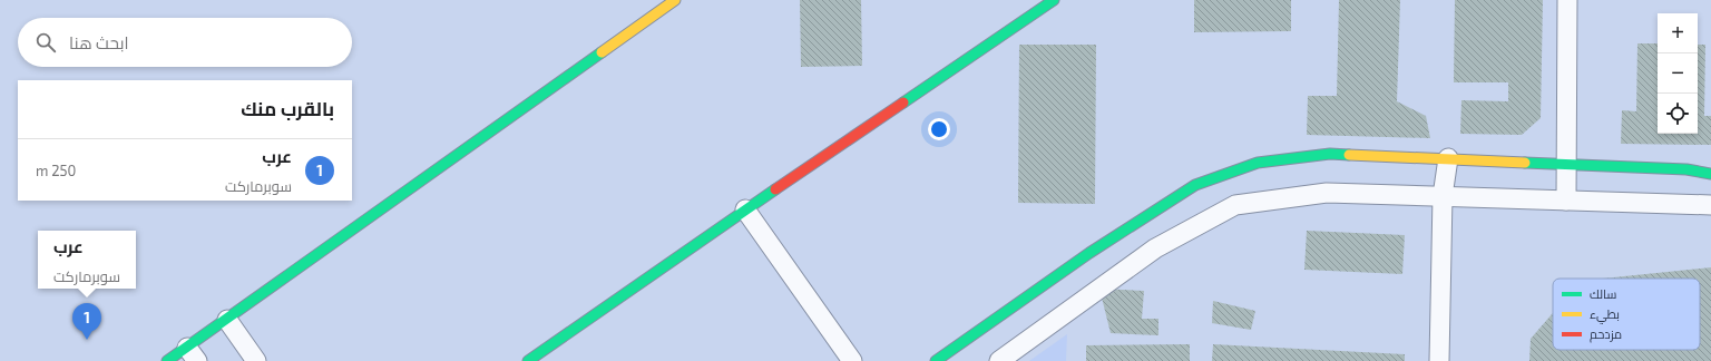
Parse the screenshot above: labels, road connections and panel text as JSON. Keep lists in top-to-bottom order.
{
  "legend": ["سالك", "بطيء", "مزدحم"],
  "page": {
    "map_buttons": ["+", "−"],
    "search": "ابحث هنا",
    "heading": "بالقرب منك",
    "list": [
      {
        "mark": "1",
        "name": "عرب",
        "note": "سوبرماركت",
        "value": "250 m"
      }
    ],
    "popup": ["عرب", "سوبرماركت"],
    "pins": "1"
  }
}
